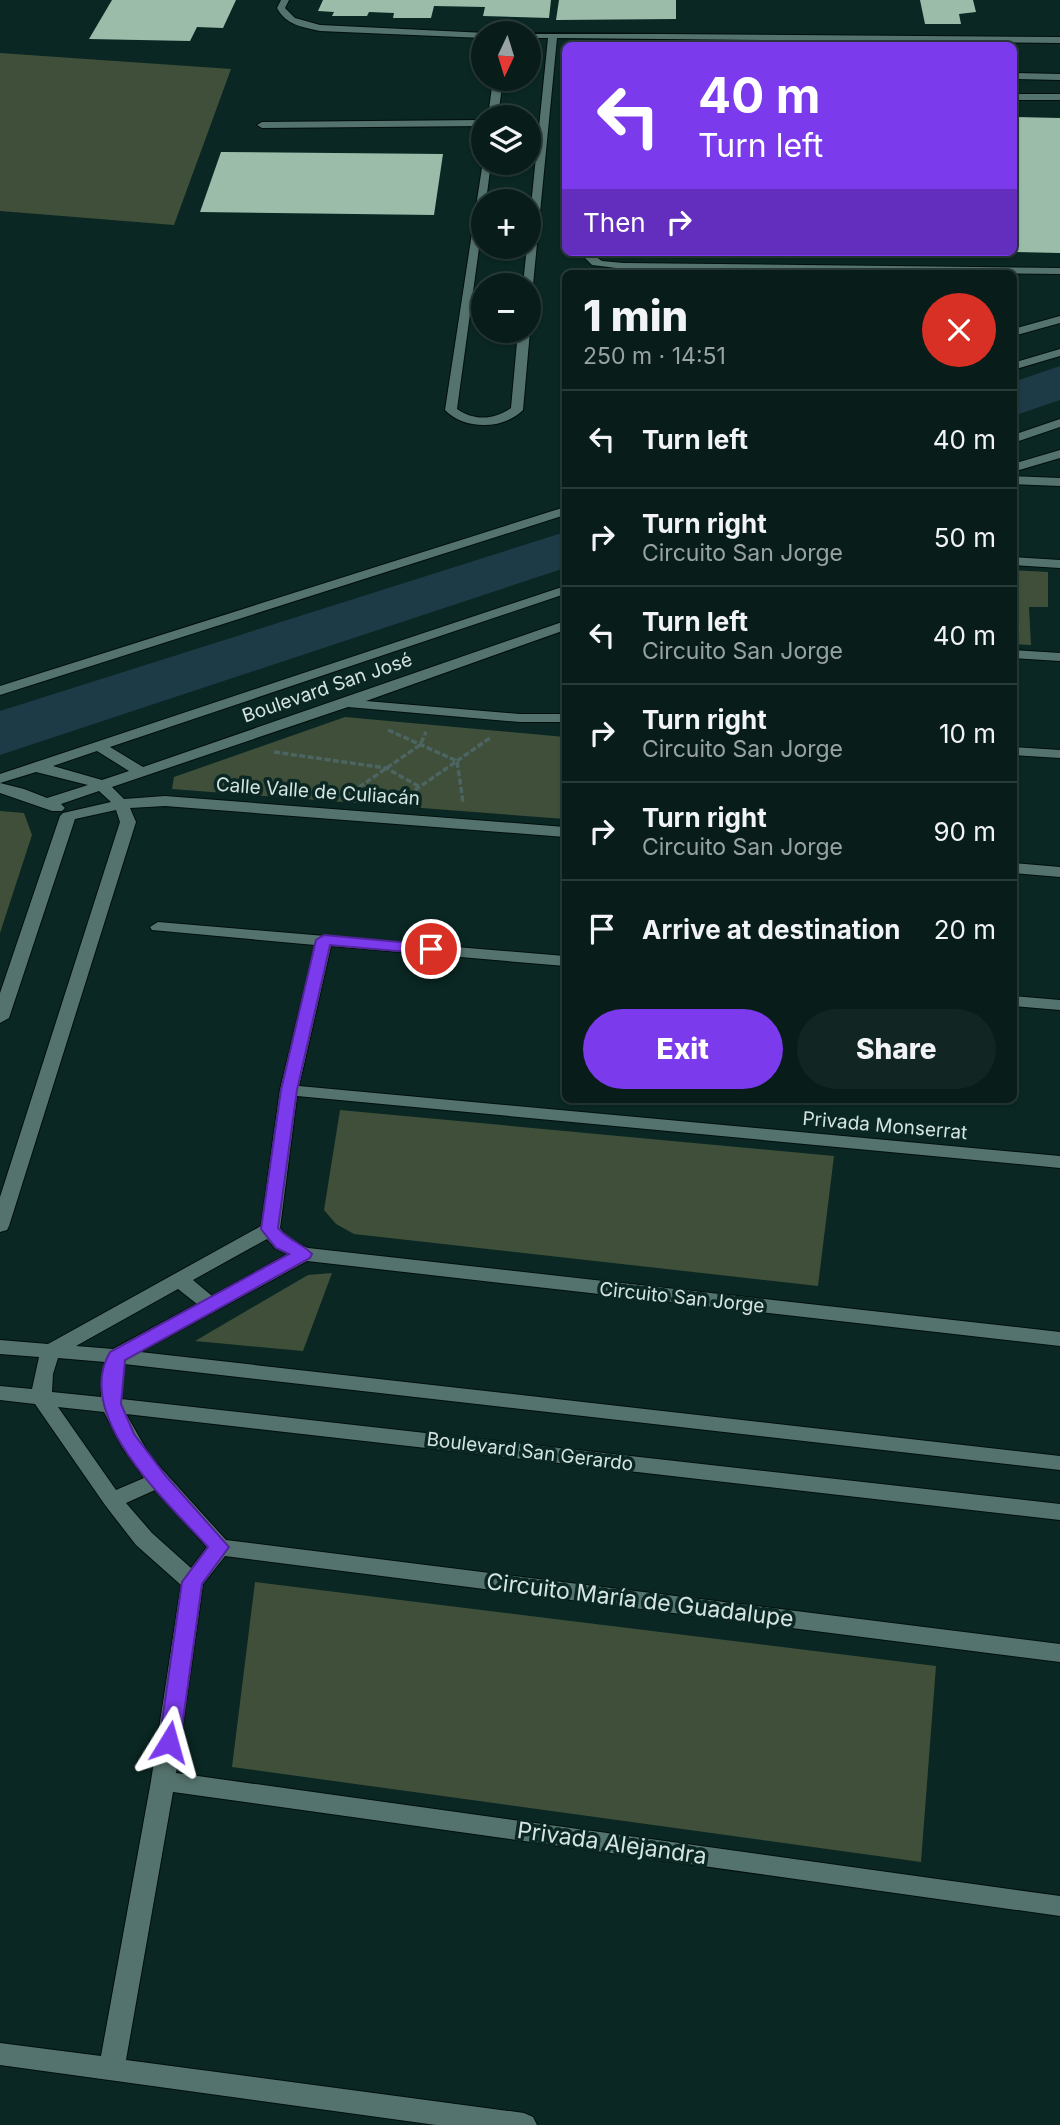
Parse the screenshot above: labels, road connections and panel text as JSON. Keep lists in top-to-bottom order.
{
  "streets": {
    "street": [
      "Boulevard San José",
      "Calle Valle de Culiacán",
      "Privada Monserrat",
      "Circuito San Jorge",
      "Boulevard San Gerardo",
      "Circuito María de Guadalupe",
      "Privada Alejandra"
    ]
  },
  "north": "bottom",
  "page": {
    "map_buttons": ["+", "−"],
    "turn": ["40 m", "Turn left"],
    "then": "Then",
    "heading": ["1 min", "250 m · 14:51"],
    "list": [
      {
        "name": "Turn left",
        "value": "40 m"
      },
      {
        "name": "Turn right",
        "note": "Circuito San Jorge",
        "value": "50 m"
      },
      {
        "name": "Turn left",
        "note": "Circuito San Jorge",
        "value": "40 m"
      },
      {
        "name": "Turn right",
        "note": "Circuito San Jorge",
        "value": "10 m"
      },
      {
        "name": "Turn right",
        "note": "Circuito San Jorge",
        "value": "90 m"
      },
      {
        "name": "Arrive at destination",
        "value": "20 m"
      }
    ],
    "buttons": ["Exit", "Share"]
  }
}
